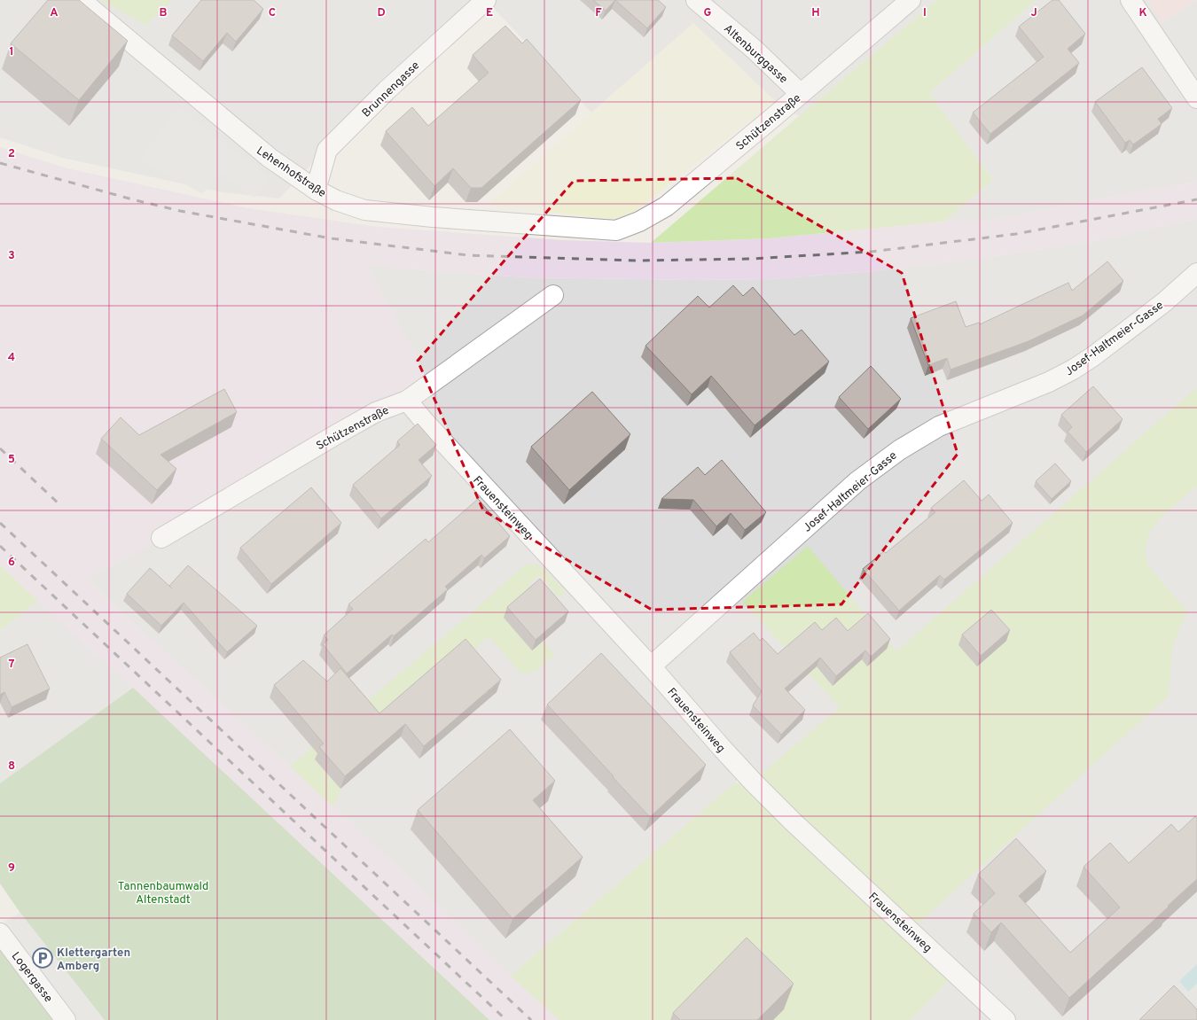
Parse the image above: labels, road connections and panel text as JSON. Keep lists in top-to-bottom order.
{
  "streets": {
    "street": [
      "Altenburggasse",
      "Brunnengasse",
      "Schützenstraße",
      "Lehenhofstraße",
      "Josef-Haltmeier-Gasse",
      "Frauensteinweg",
      "Logergasse"
    ]
  },
  "crossings": [
    ["Altenburggasse", "Schützenstraße"],
    ["Brunnengasse", "Lehenhofstraße"],
    ["Schützenstraße", "Lehenhofstraße"],
    ["Schützenstraße", "Frauensteinweg"],
    ["Josef-Haltmeier-Gasse", "Frauensteinweg"]
  ],
  "parks": ["Tannenbaumwald Altenstadt"],
  "places": {
    "parking": ["Klettergarten Amberg"]
  },
  "grid": {
    "columns": [
      "A",
      "B",
      "C",
      "D",
      "E",
      "F",
      "G",
      "H",
      "I",
      "J",
      "K"
    ],
    "rows": [
      "1",
      "2",
      "3",
      "4",
      "5",
      "6",
      "7",
      "8",
      "9"
    ]
  }
}
